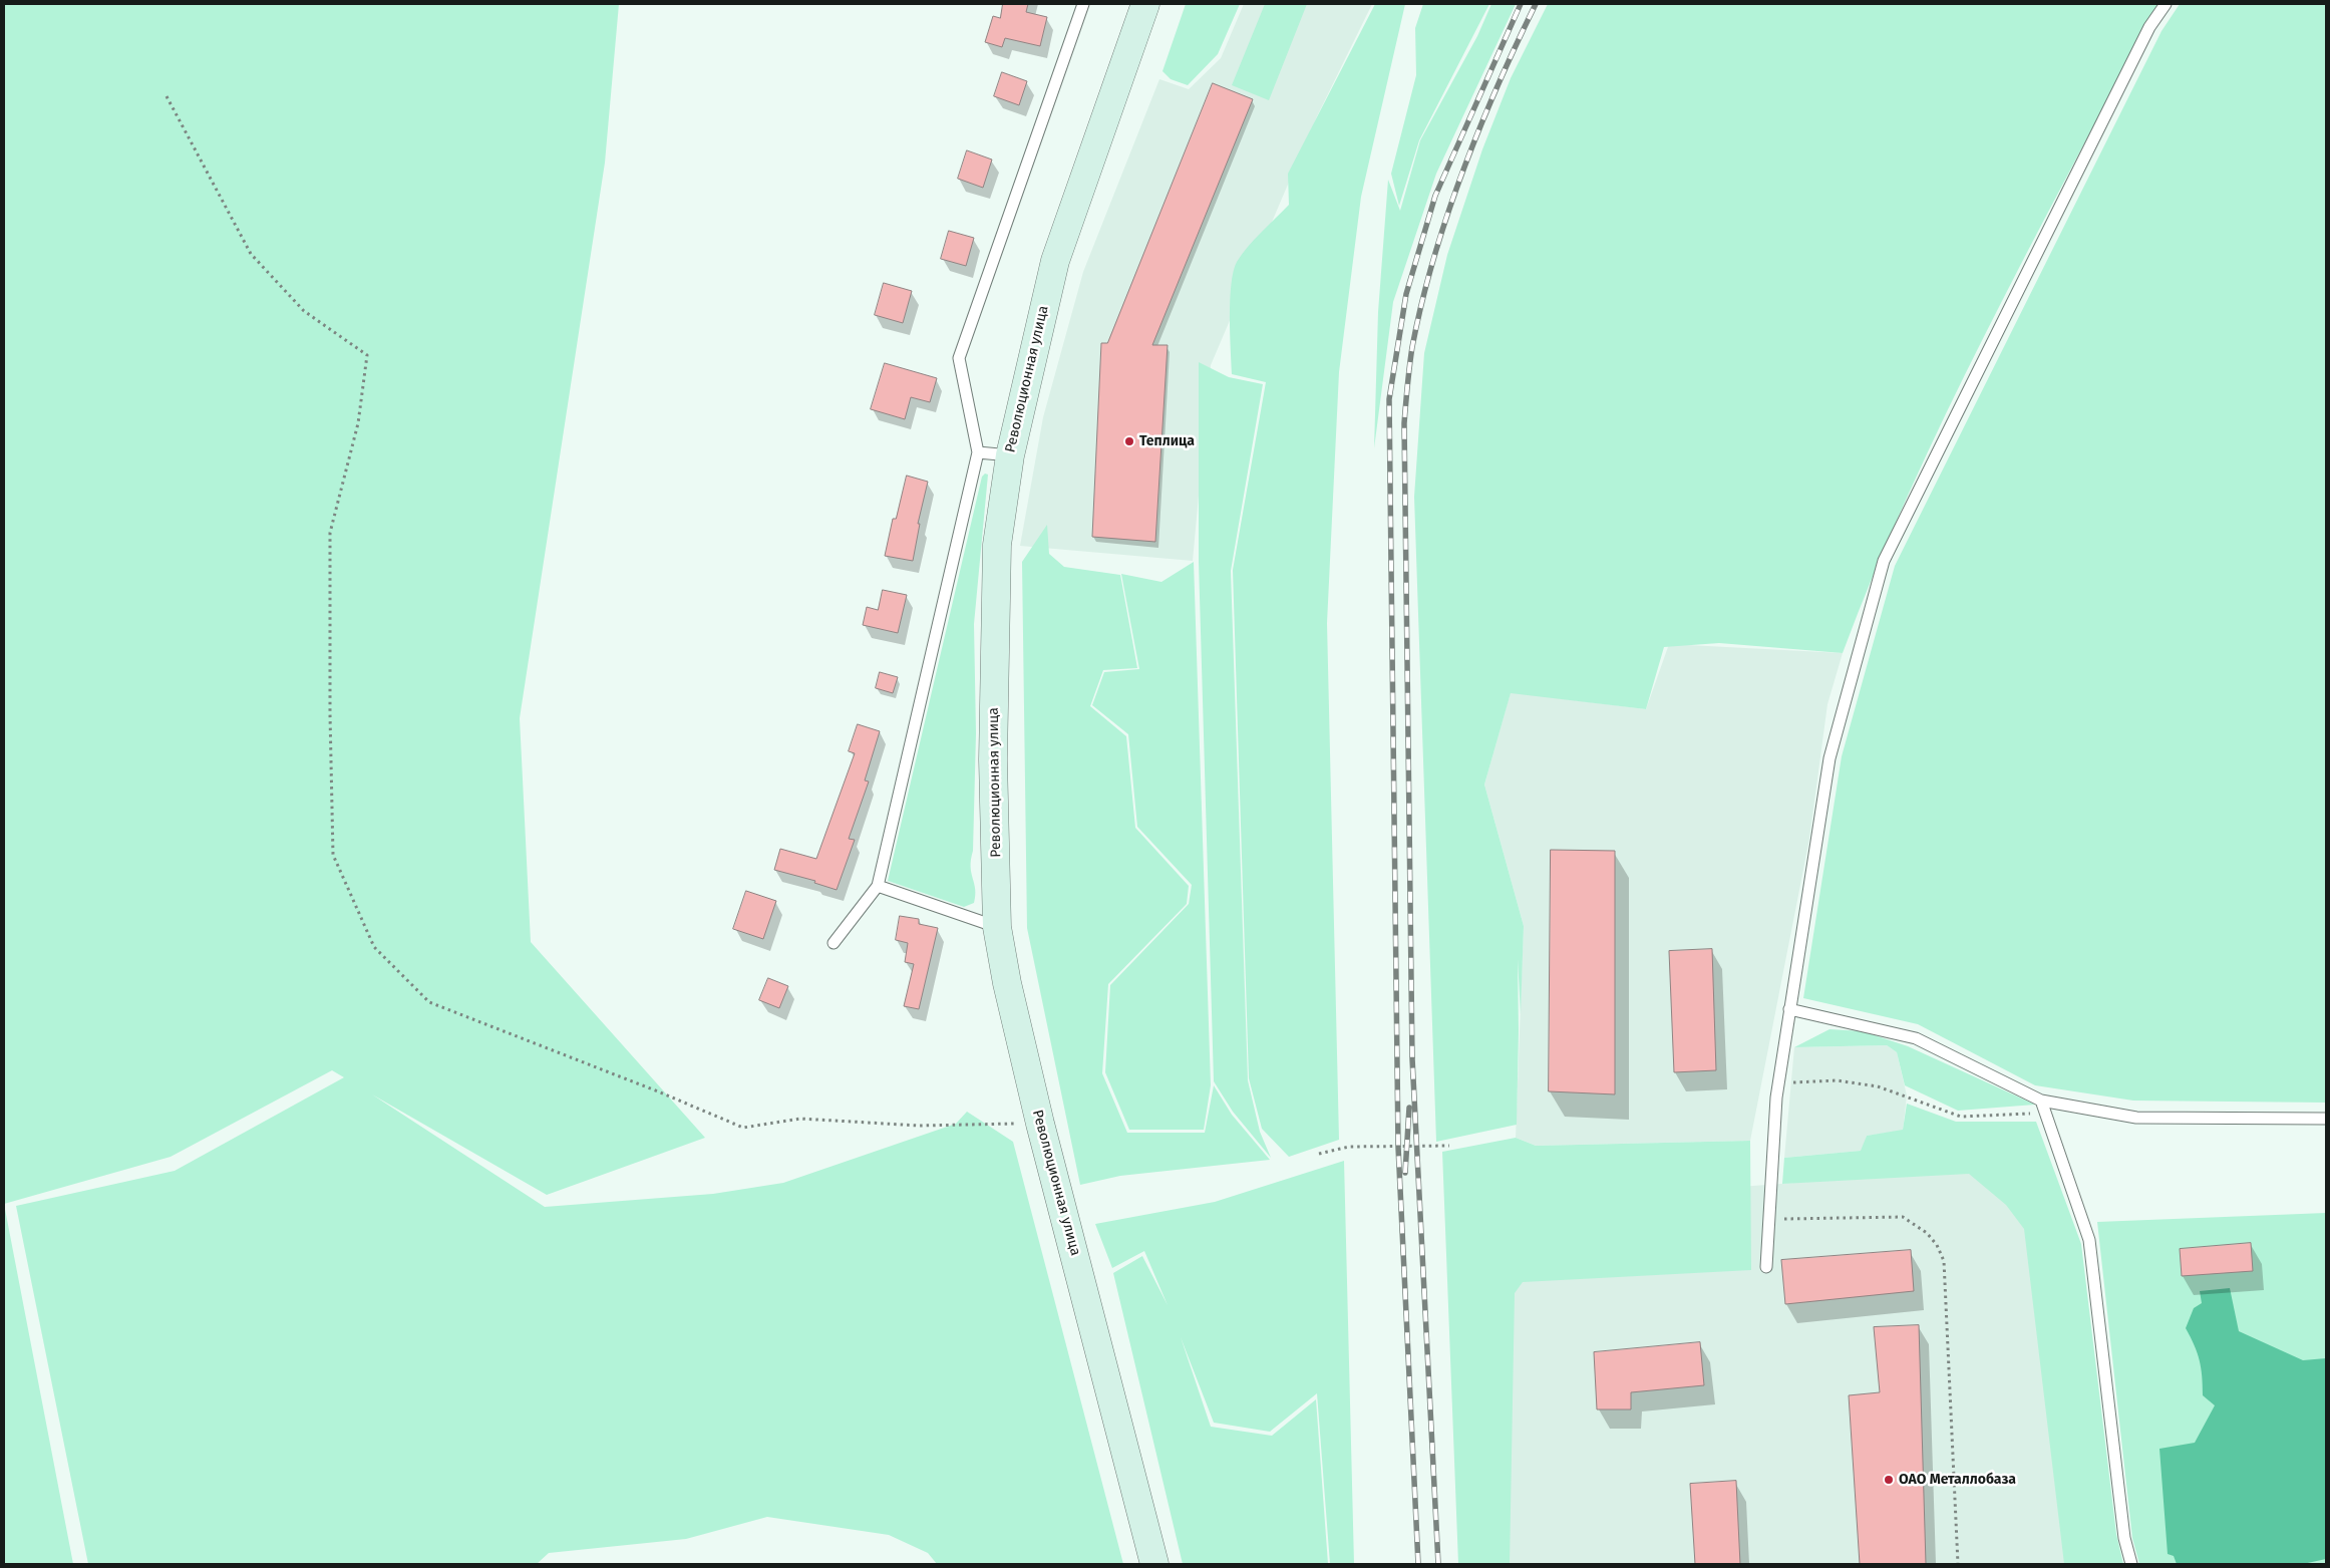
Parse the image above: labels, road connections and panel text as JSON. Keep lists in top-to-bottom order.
{
  "streets": {
    "street": ["Революционная улица"]
  },
  "places": ["Теплица", "ОАО Металлобаза"]
}
